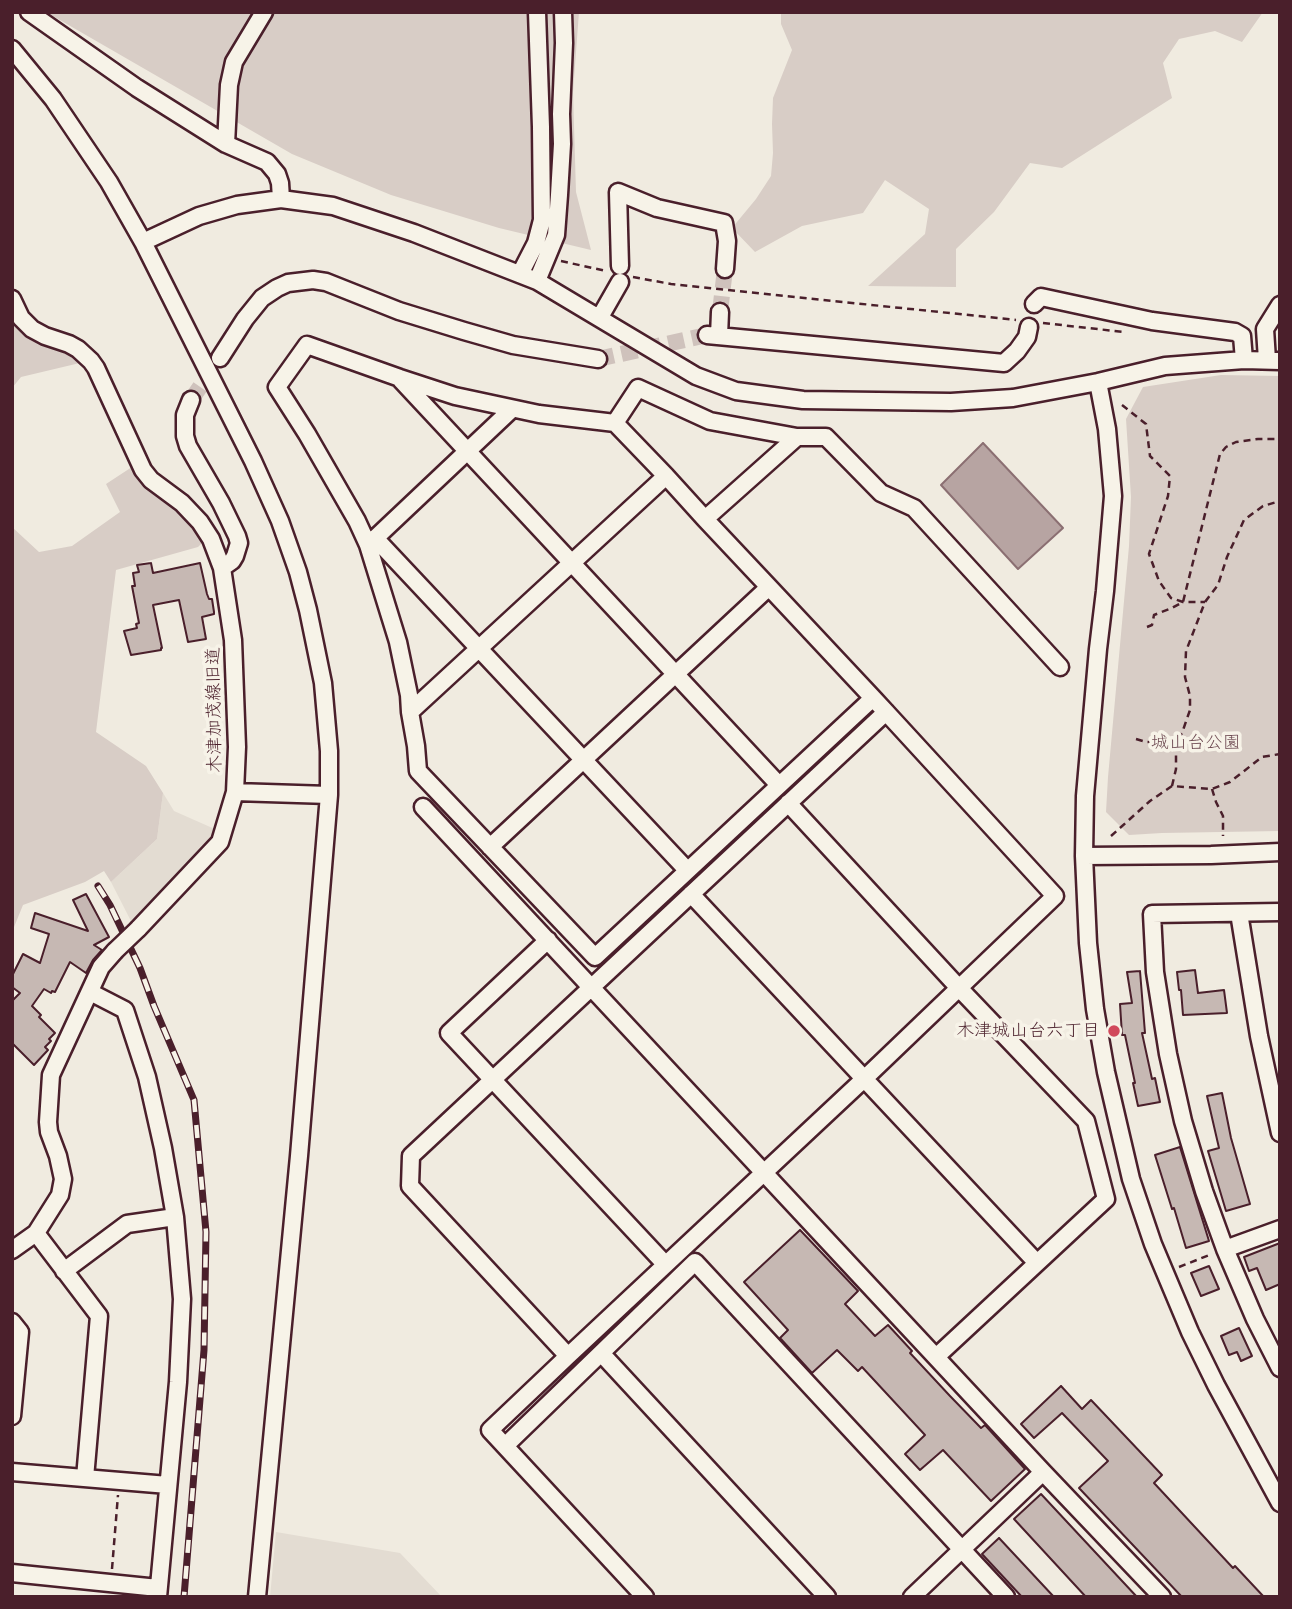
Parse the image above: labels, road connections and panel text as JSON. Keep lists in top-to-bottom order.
{
  "streets": {
    "street": ["木津加茂線旧道"]
  },
  "parks": ["城山台公園"],
  "places": ["木津城山台六丁目"]
}
